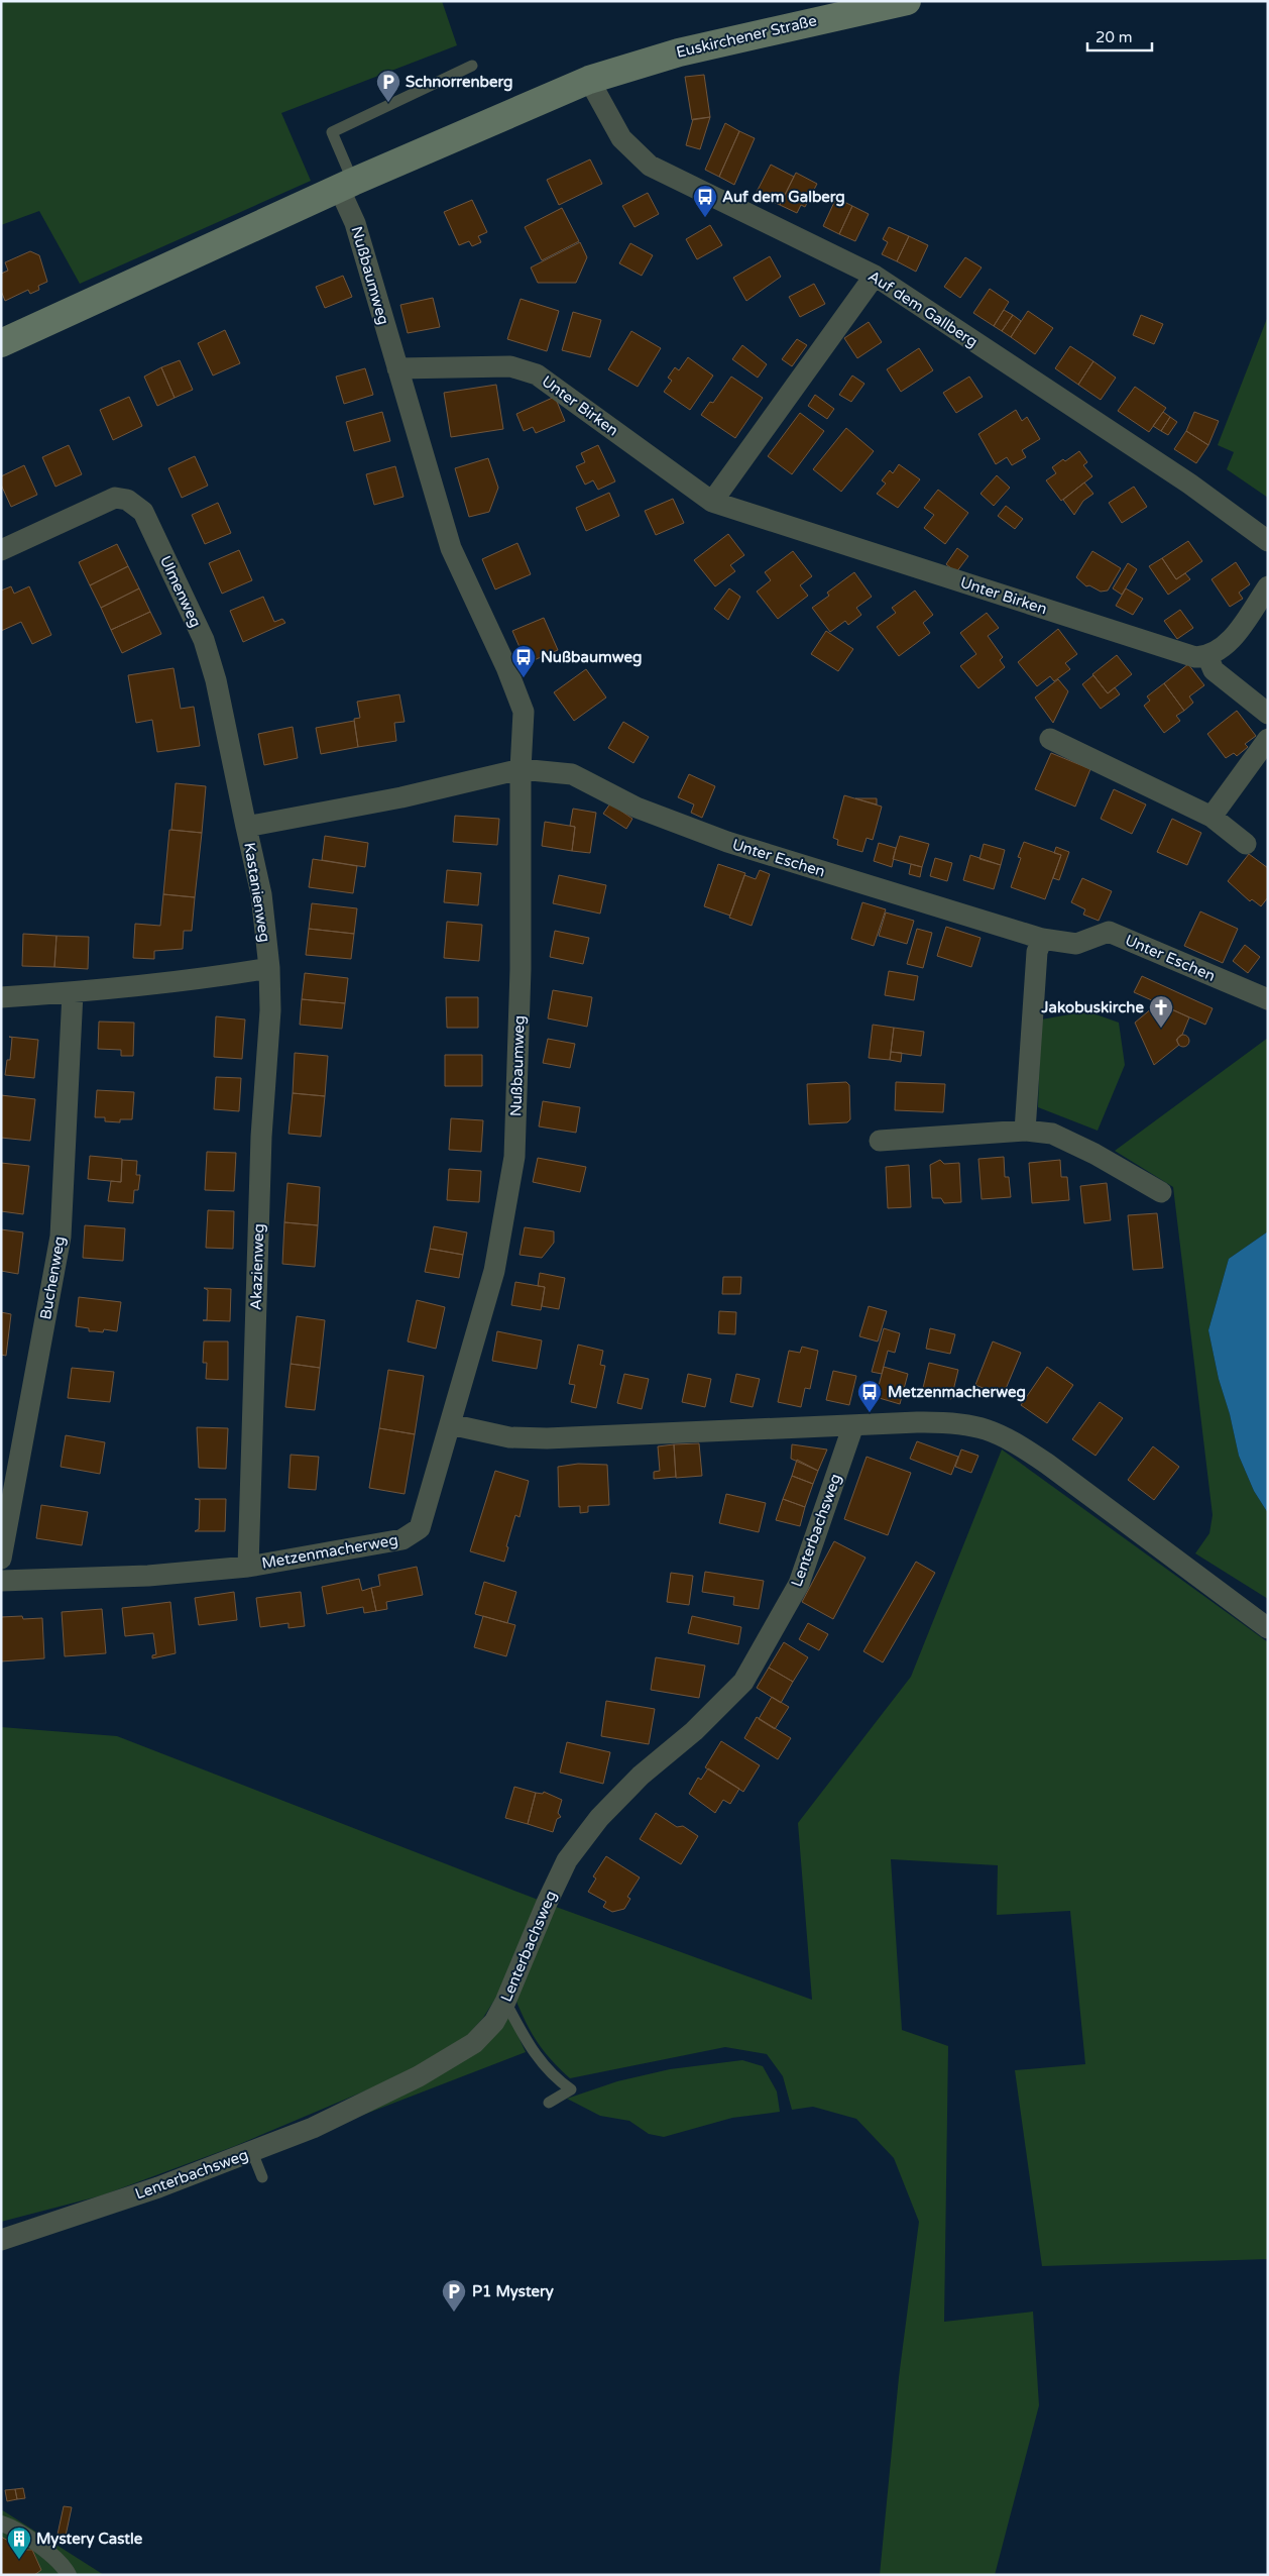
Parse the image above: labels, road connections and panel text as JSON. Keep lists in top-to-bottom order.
{
  "streets": {
    "main road": ["Euskirchener Straße"],
    "street": [
      "Nußbaumweg",
      "Auf dem Gallberg",
      "Unter Birken",
      "Ulmenweg",
      "Unter Eschen",
      "Kastanienweg",
      "Akazienweg",
      "Buchenweg",
      "Lenterbachsweg",
      "Metzenmacherweg"
    ]
  },
  "crossings": [
    ["Euskirchener Straße", "Auf dem Gallberg"],
    ["Nußbaumweg", "Unter Birken"],
    ["Nußbaumweg", "Unter Eschen"],
    ["Nußbaumweg", "Kastanienweg"],
    ["Nußbaumweg", "Metzenmacherweg"],
    ["Ulmenweg", "Kastanienweg"],
    ["Unter Eschen", "Kastanienweg"],
    ["Kastanienweg", "Akazienweg"],
    ["Akazienweg", "Metzenmacherweg"]
  ],
  "places": {
    "parking": ["Schnorrenberg", "P1 Mystery"],
    "bus stop": ["Auf dem Galberg", "Nußbaumweg", "Metzenmacherweg"],
    "church": ["Jakobuskirche"],
    "building": ["Mystery Castle"]
  },
  "scale_bar": "20 m"
}
